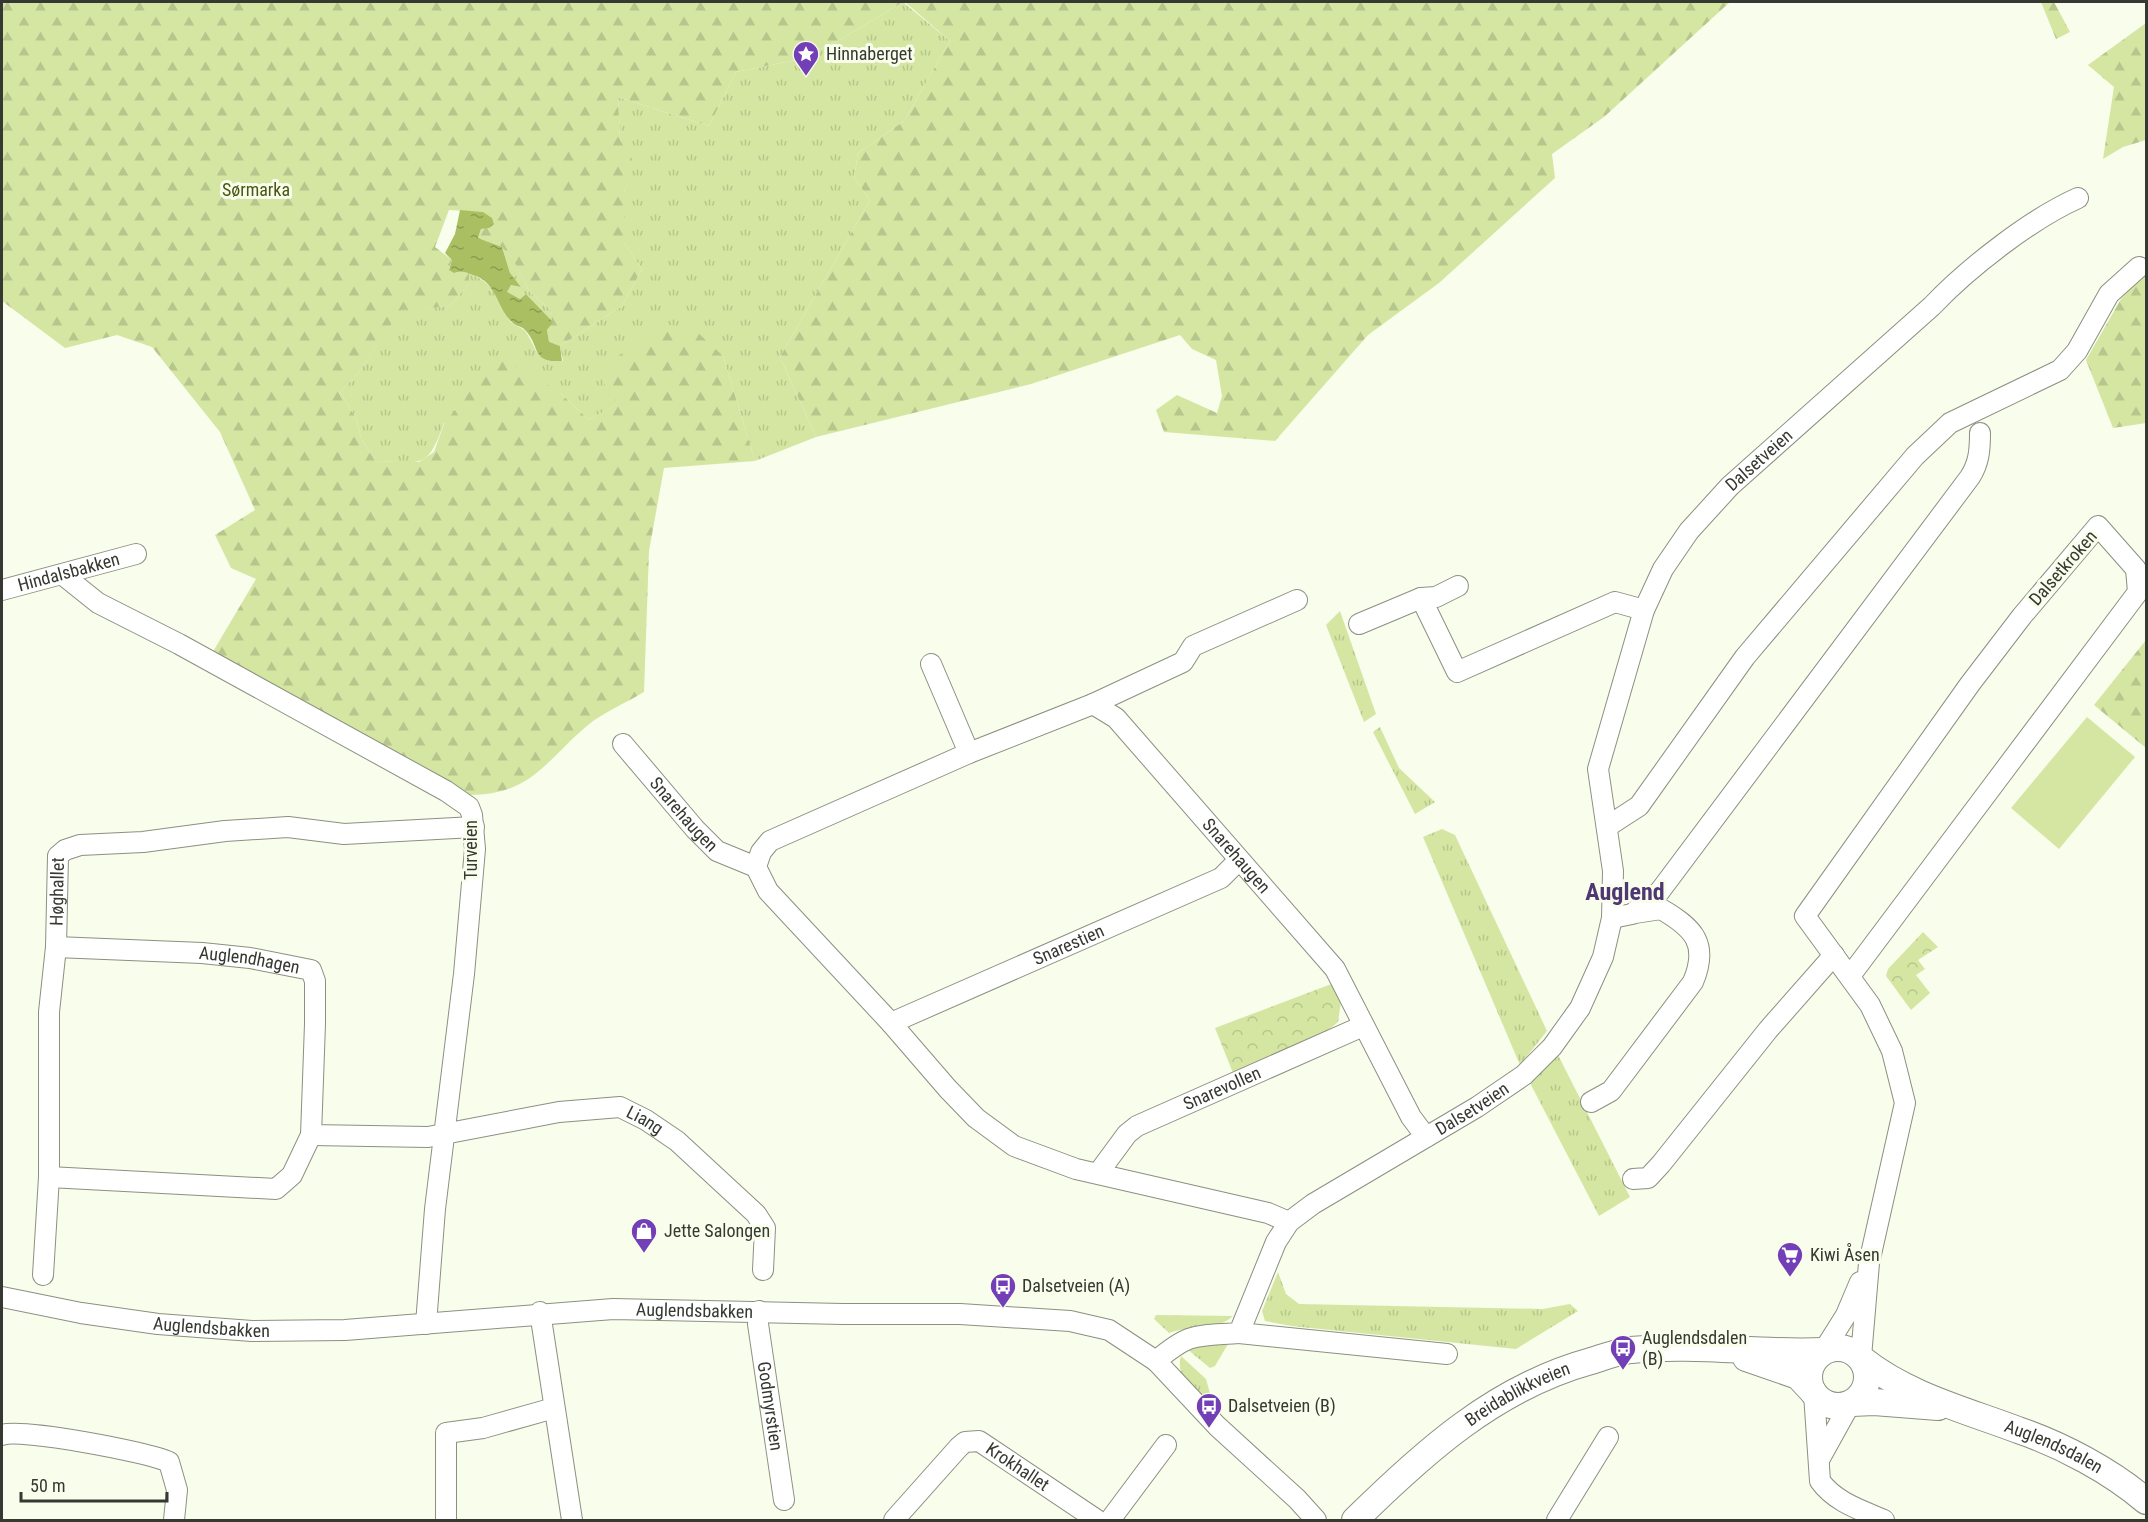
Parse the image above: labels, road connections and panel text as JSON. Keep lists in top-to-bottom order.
{
  "streets": {
    "main road": ["Breidablikkveien", "Auglendsdalen"],
    "street": [
      "Dalsetveien",
      "Dalsetkroken",
      "Hindalsbakken",
      "Snarehaugen",
      "Turveien",
      "Høghallet",
      "Snarestien",
      "Auglendhagen",
      "Snarevollen",
      "Liang",
      "Auglendsbakken",
      "Godmyrstien",
      "Krokhallet"
    ]
  },
  "crossings": [
    ["Dalsetveien", "Snarehaugen"],
    ["Hindalsbakken", "Turveien"],
    ["Snarehaugen", "Snarestien"],
    ["Snarehaugen", "Snarevollen"],
    ["Turveien", "Høghallet"],
    ["Turveien", "Liang"],
    ["Turveien", "Auglendsbakken"],
    ["Høghallet", "Auglendhagen"],
    ["Auglendsbakken", "Godmyrstien"],
    ["Breidablikkveien", "Auglendsdalen"]
  ],
  "districts": ["Auglend"],
  "parks": ["Sørmarka"],
  "places": {
    "place": ["Hinnaberget"],
    "shop": ["Jette Salongen"],
    "supermarket": ["Kiwi Åsen"],
    "bus stop": ["Dalsetveien (A)", "Auglendsdalen (B)", "Dalsetveien (B)"]
  },
  "scale_bar": "50 m"
}
